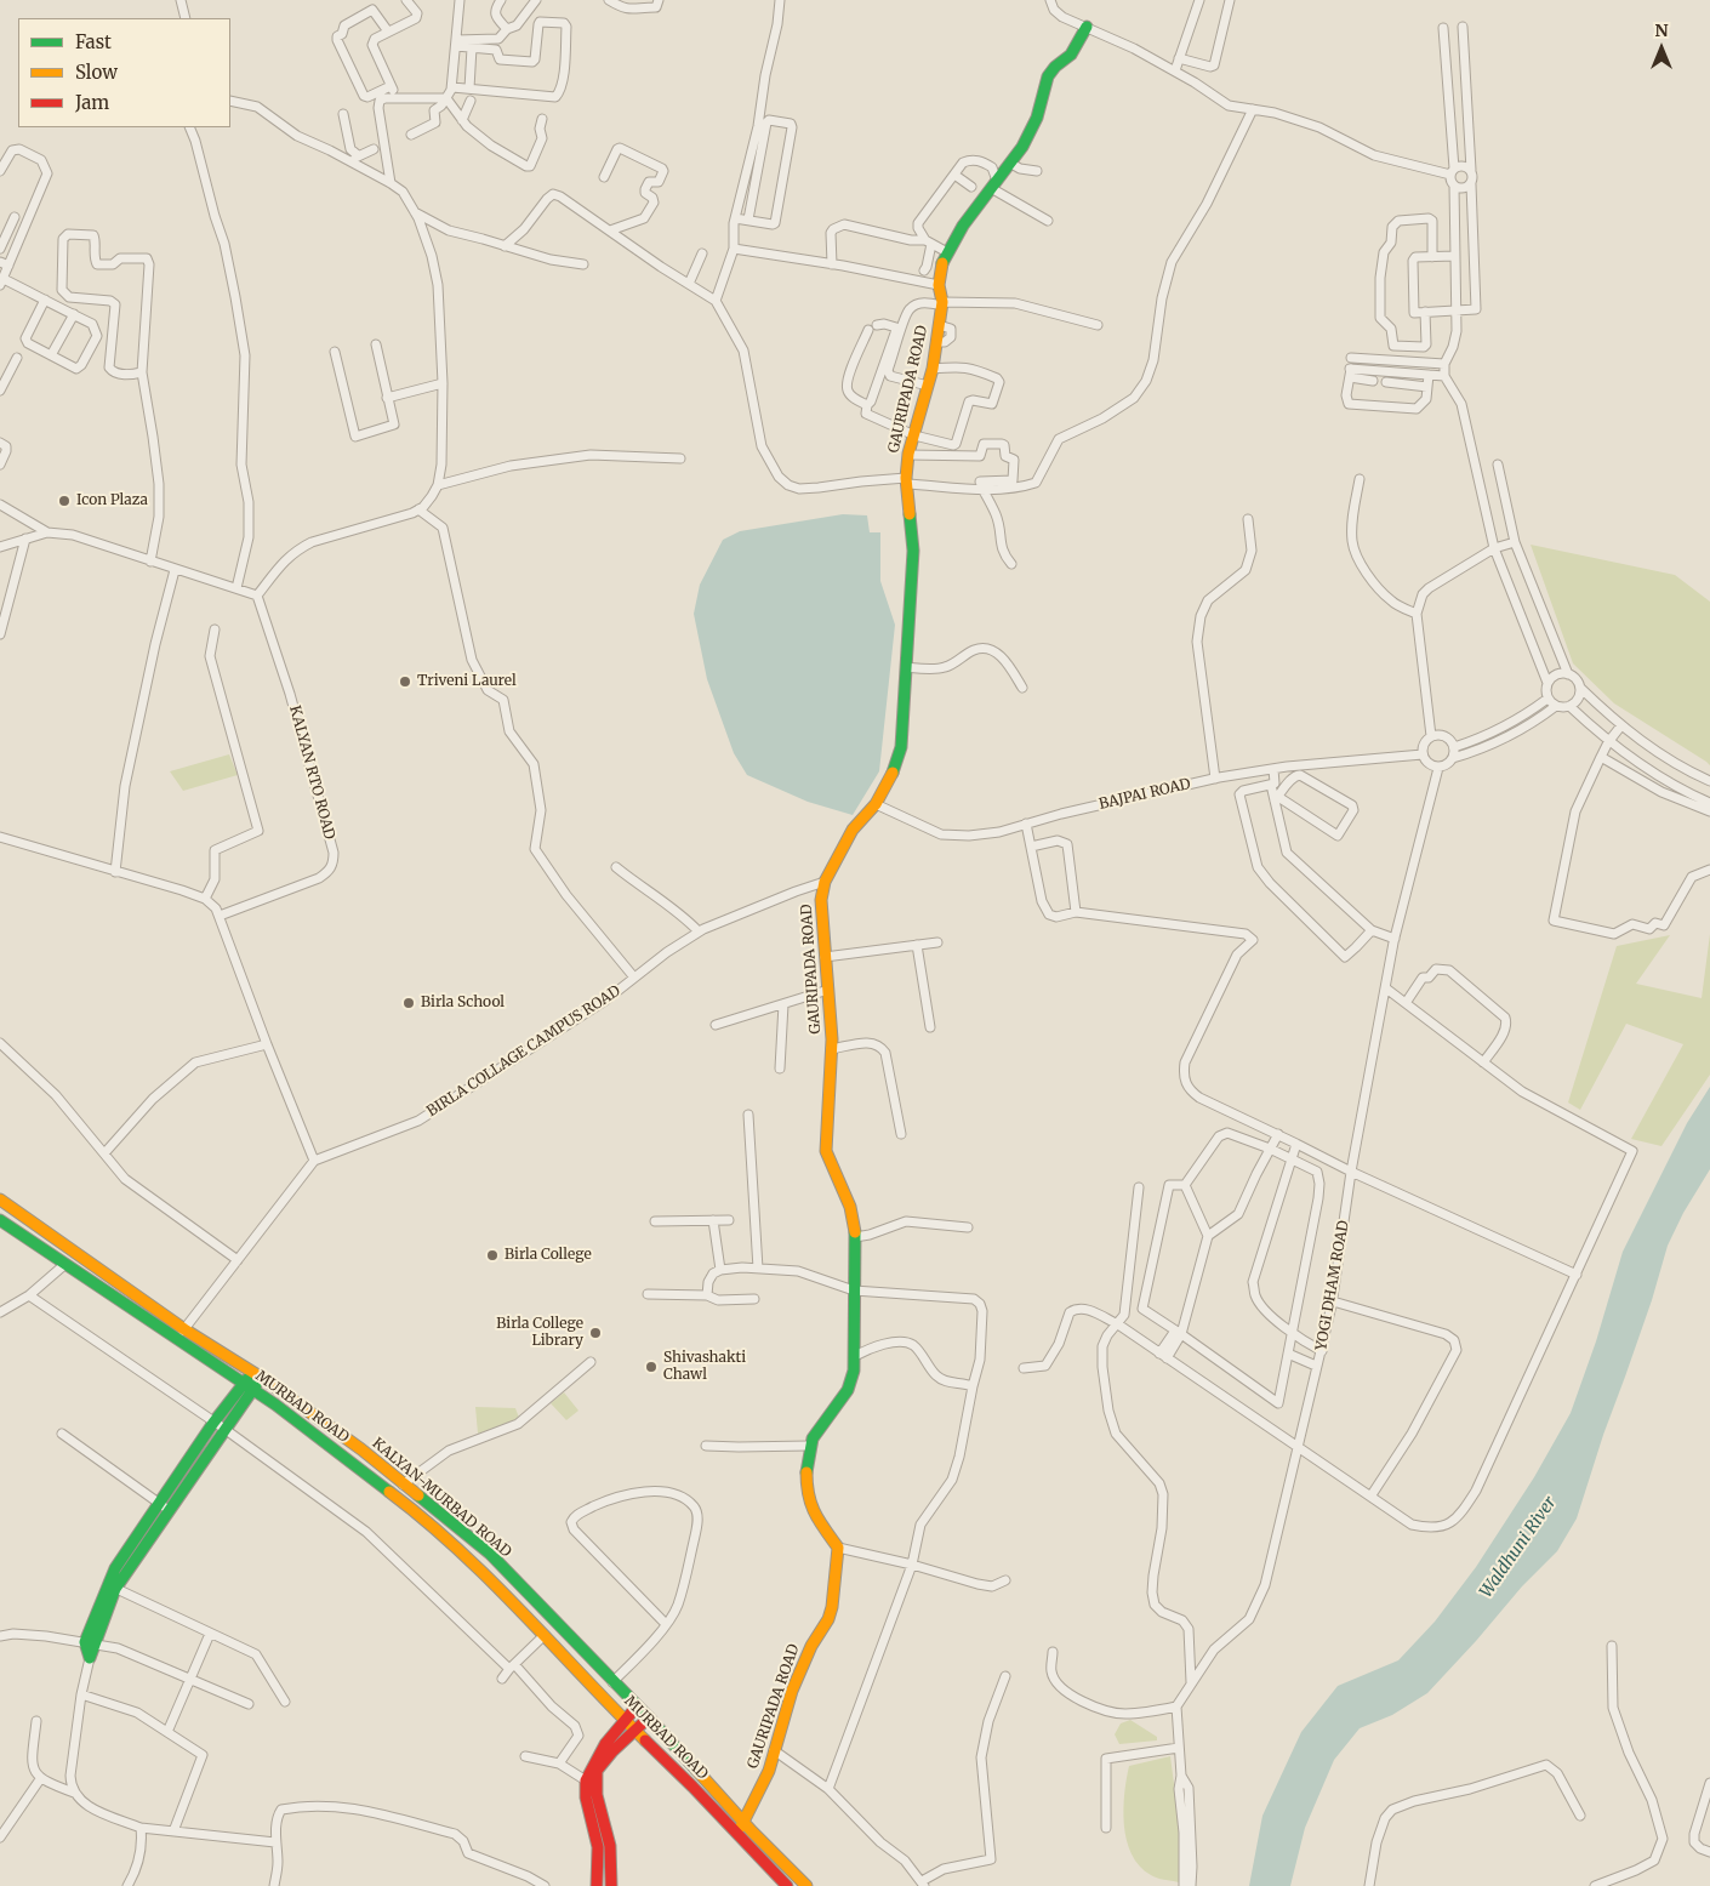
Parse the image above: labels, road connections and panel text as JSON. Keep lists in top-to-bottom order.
{
  "streets": {
    "main road": ["GAURIPADA ROAD", "MURBAD ROAD", "KALYAN-MURBAD ROAD"],
    "street": [
      "KALYAN RTO ROAD",
      "BAJPAI ROAD",
      "BIRLA COLLAGE CAMPUS ROAD",
      "YOGI DHAM ROAD"
    ]
  },
  "crossings": [
    ["GAURIPADA ROAD", "BAJPAI ROAD"],
    ["GAURIPADA ROAD", "BIRLA COLLAGE CAMPUS ROAD"],
    ["GAURIPADA ROAD", "MURBAD ROAD"],
    ["GAURIPADA ROAD", "KALYAN-MURBAD ROAD"],
    ["BAJPAI ROAD", "YOGI DHAM ROAD"],
    ["MURBAD ROAD", "KALYAN-MURBAD ROAD"]
  ],
  "water": ["Waldhuni River"],
  "places": [
    "Icon Plaza",
    "Triveni Laurel",
    "Birla School",
    "Birla College",
    "Birla College Library",
    "Shivashakti Chawl"
  ],
  "legend": ["Fast", "Slow", "Jam"],
  "north": "top"
}
